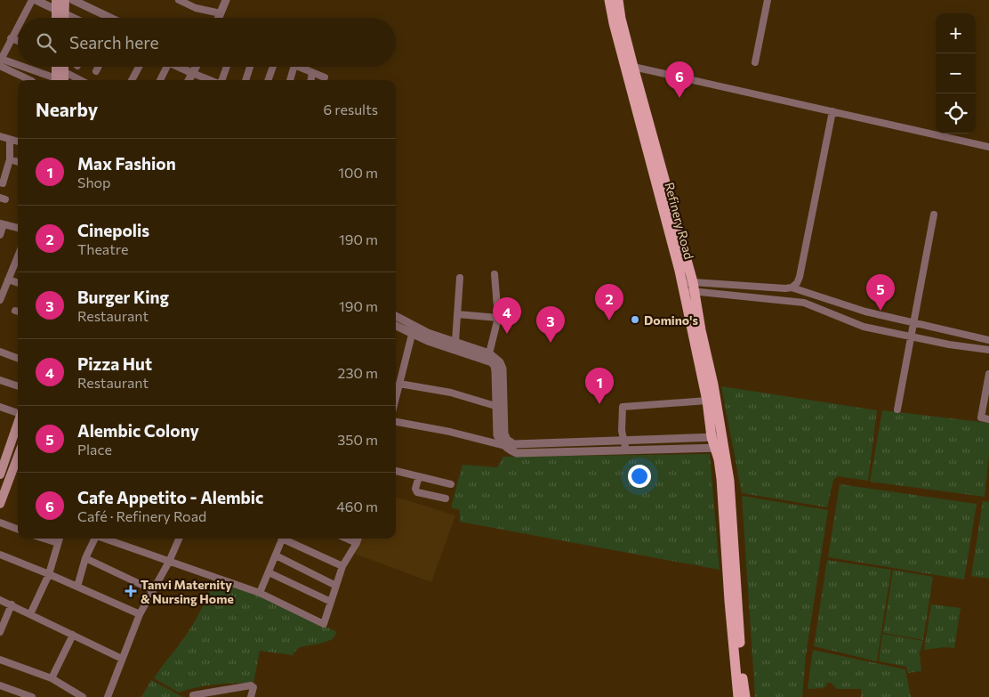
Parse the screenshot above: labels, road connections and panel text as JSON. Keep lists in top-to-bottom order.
{
  "streets": {
    "main road": ["Refinery Road"]
  },
  "places": {
    "other": ["Domino's"],
    "health": ["Tanvi Maternity & Nursing Home"]
  },
  "page": {
    "map_buttons": ["+", "−"],
    "search": "Search here",
    "pins": [
      "6",
      "5",
      "2",
      "4",
      "3",
      "1"
    ],
    "heading": ["Nearby", "6 results"],
    "list": [
      {
        "mark": "1",
        "name": "Max Fashion",
        "note": "Shop",
        "value": "100 m"
      },
      {
        "mark": "2",
        "name": "Cinepolis",
        "note": "Theatre",
        "value": "190 m"
      },
      {
        "mark": "3",
        "name": "Burger King",
        "note": "Restaurant",
        "value": "190 m"
      },
      {
        "mark": "4",
        "name": "Pizza Hut",
        "note": "Restaurant",
        "value": "230 m"
      },
      {
        "mark": "5",
        "name": "Alembic Colony",
        "note": "Place",
        "value": "350 m"
      },
      {
        "mark": "6",
        "name": "Cafe Appetito - Alembic",
        "note": "Café · Refinery Road",
        "value": "460 m"
      }
    ]
  }
}
